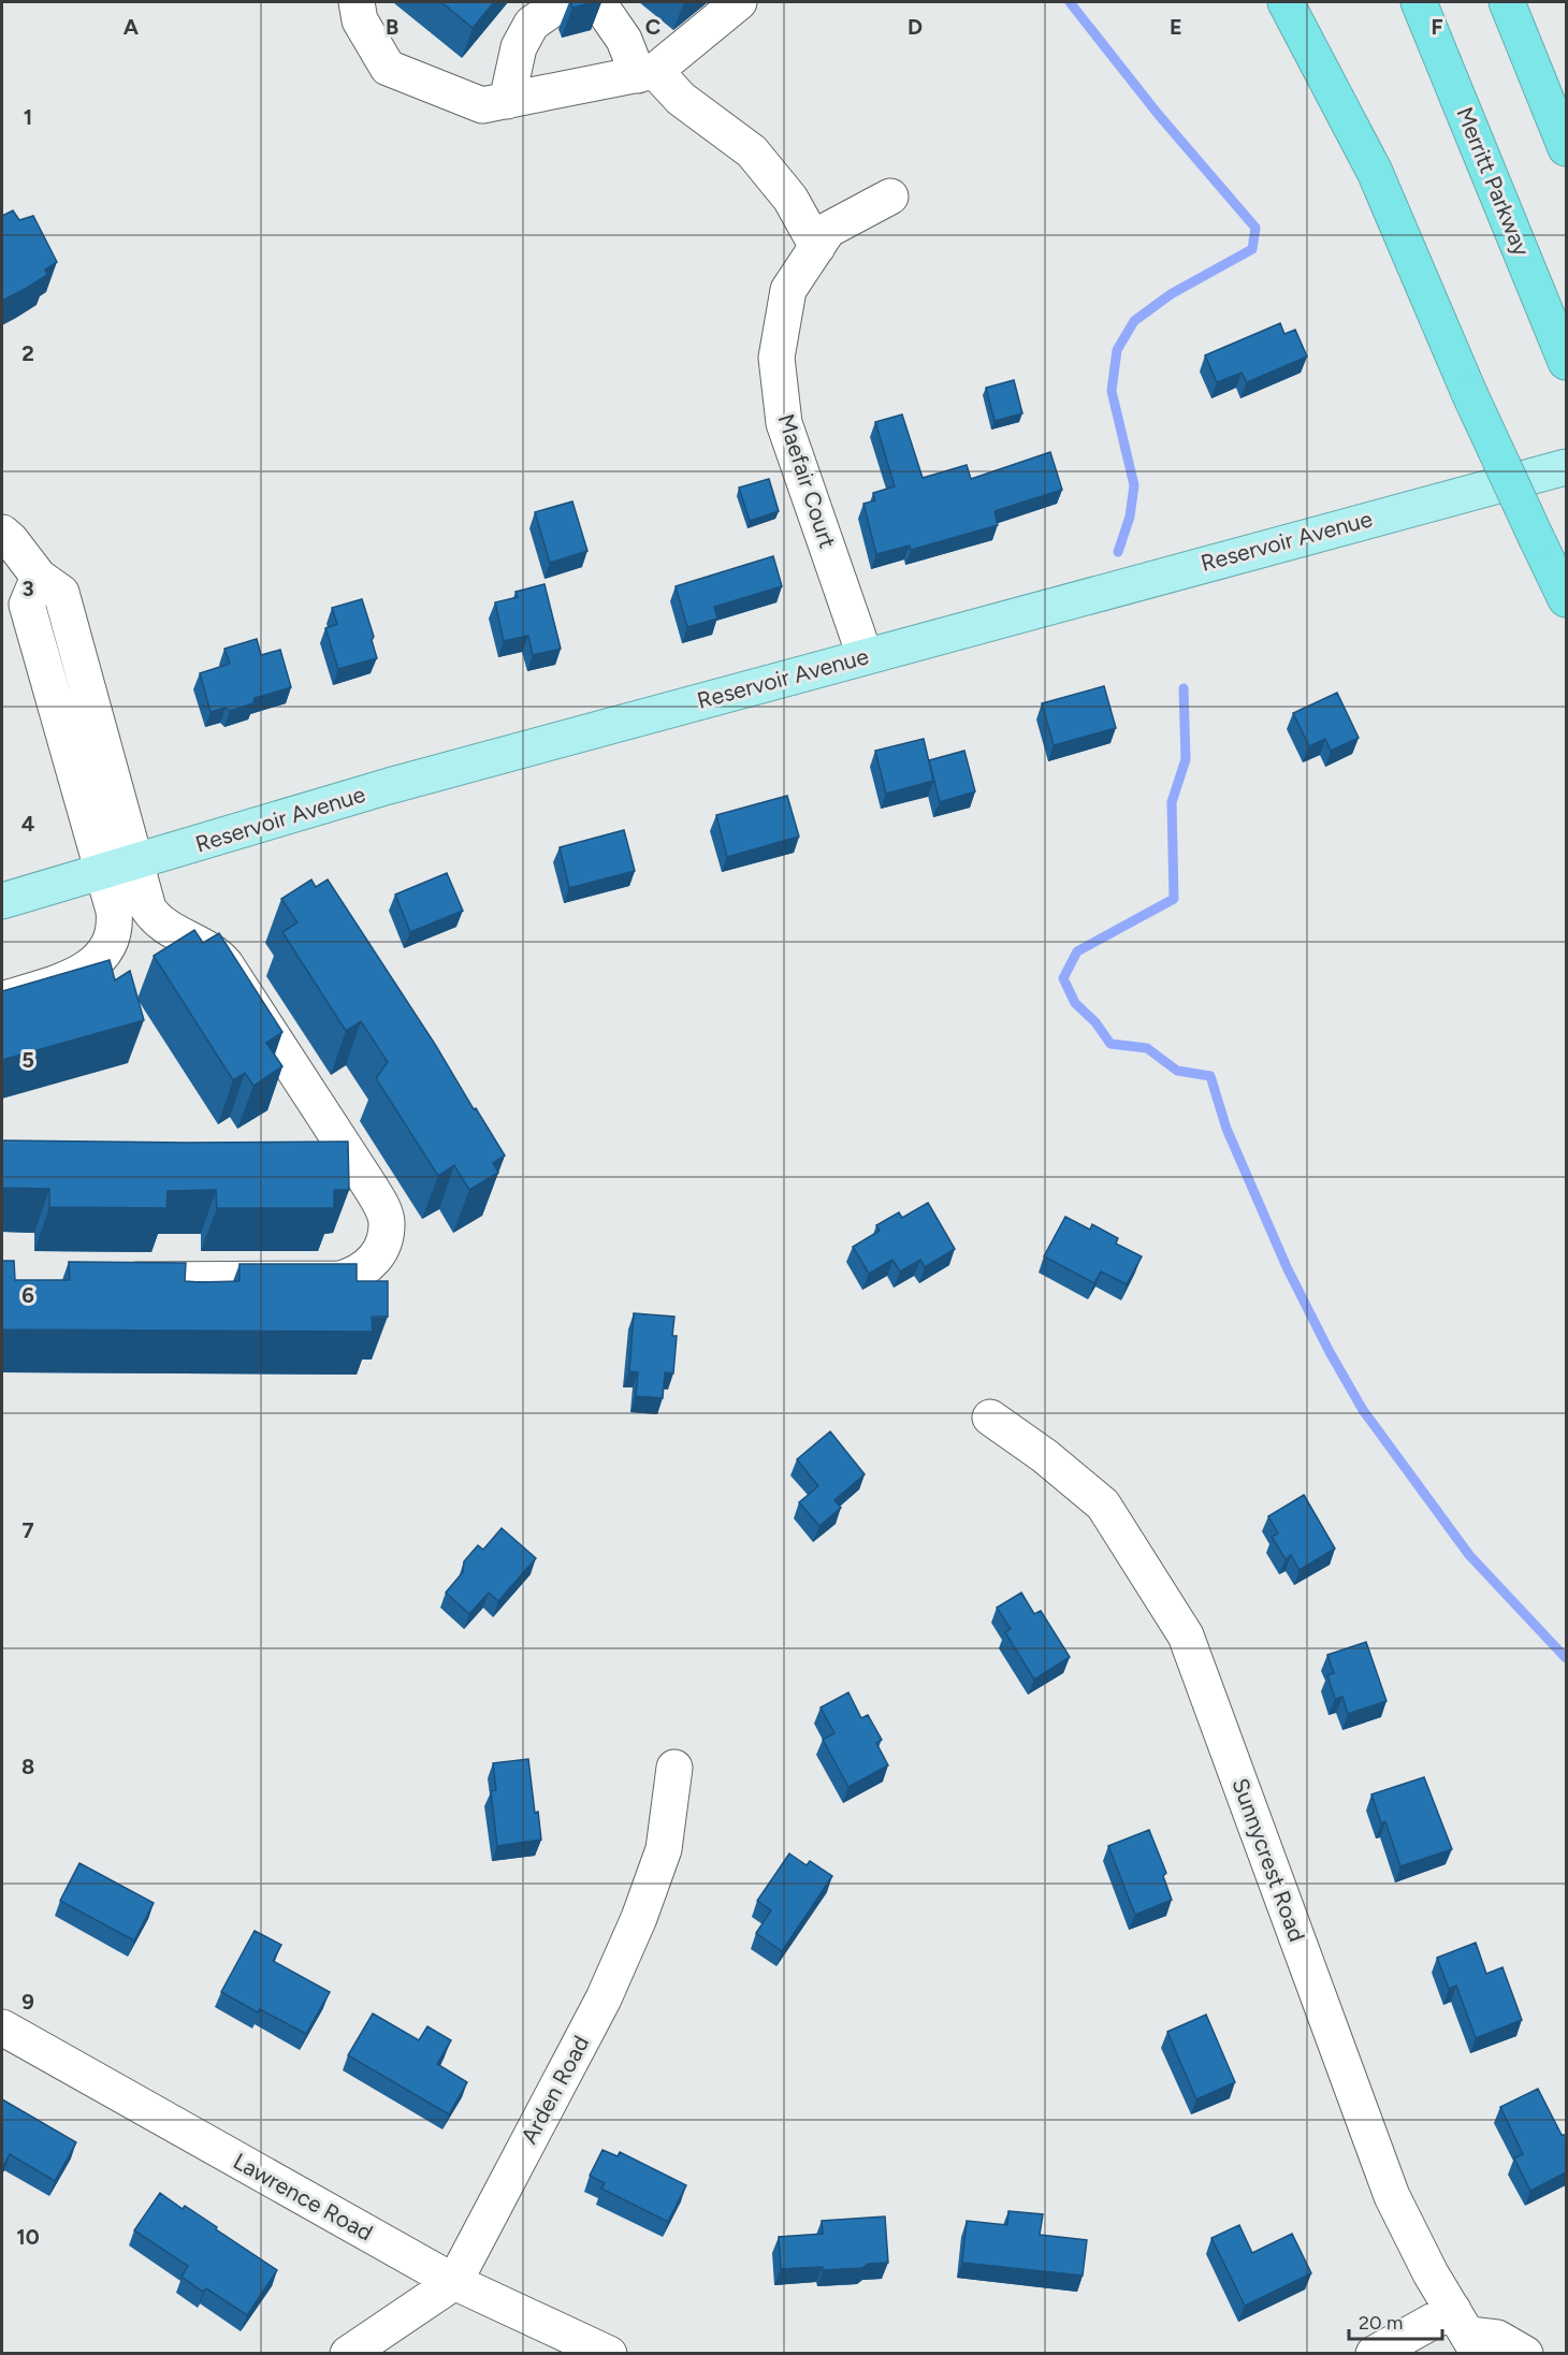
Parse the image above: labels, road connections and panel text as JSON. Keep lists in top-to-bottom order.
{
  "streets": {
    "highway": ["Merritt Parkway"],
    "main road": ["Reservoir Avenue"],
    "street": [
      "Maefair Court",
      "Sunnycrest Road",
      "Arden Road",
      "Lawrence Road"
    ]
  },
  "crossings": [
    ["Maefair Court", "Reservoir Avenue"],
    ["Arden Road", "Lawrence Road"]
  ],
  "scale_bar": "20 m",
  "grid": {
    "columns": [
      "A",
      "B",
      "C",
      "D",
      "E",
      "F"
    ],
    "rows": [
      "1",
      "2",
      "3",
      "4",
      "5",
      "6",
      "7",
      "8",
      "9",
      "10"
    ]
  }
}
